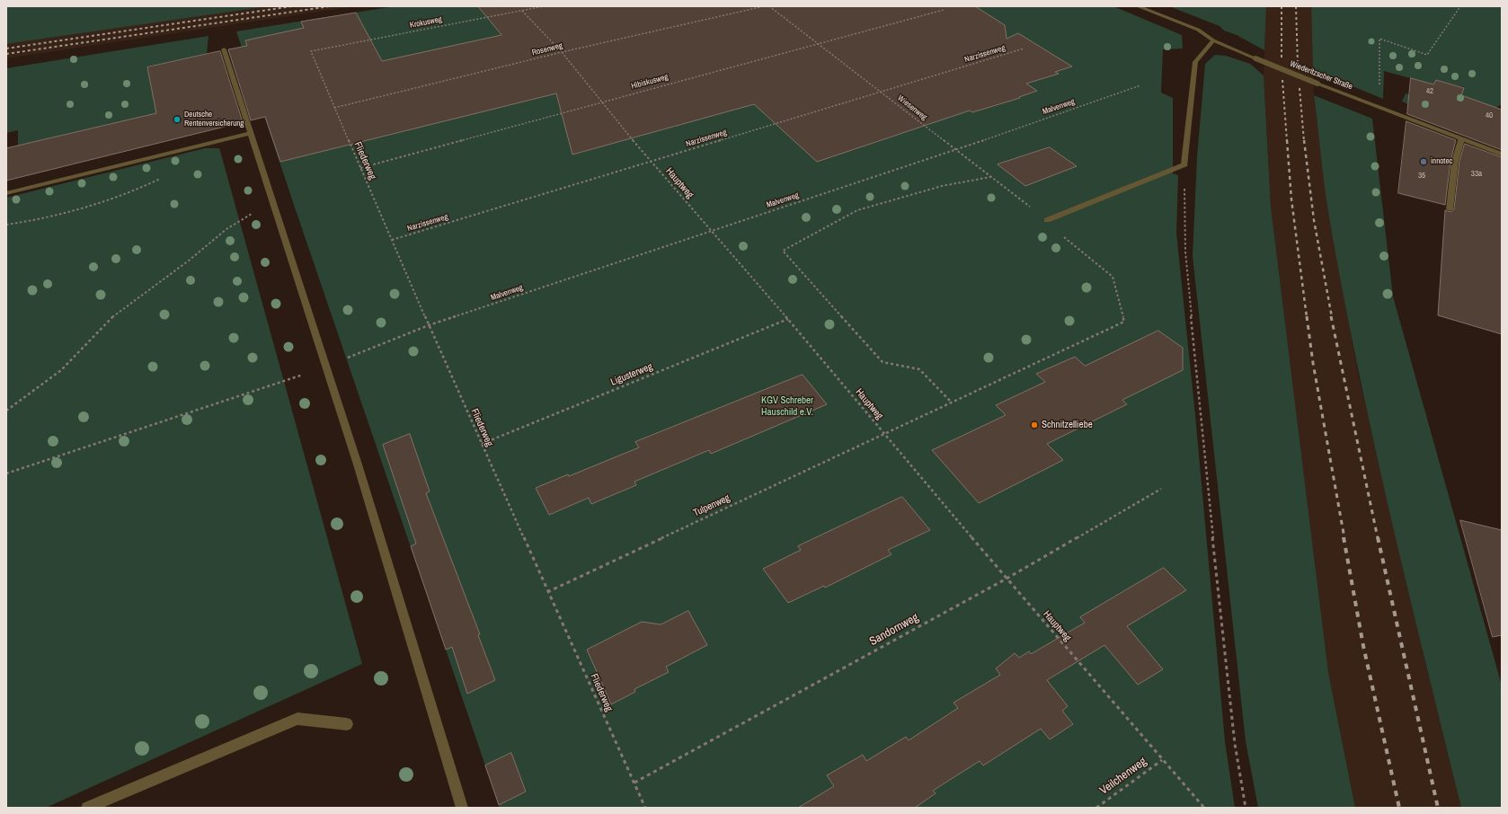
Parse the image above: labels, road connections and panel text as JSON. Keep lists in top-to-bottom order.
{
  "streets": {
    "street": ["Wiederitzscher Straße"],
    "path": [
      "Krokusweg",
      "Rosenweg",
      "Narzissenweg",
      "Hibiskusweg",
      "Malvenweg",
      "Wiesenweg",
      "Fliederweg",
      "Hauptweg",
      "Ligusterweg",
      "Tulpenweg",
      "Sandornweg",
      "Veilchenweg"
    ]
  },
  "crossings": [
    ["Krokusweg", "Fliederweg"],
    ["Krokusweg", "Hauptweg"],
    ["Rosenweg", "Fliederweg"],
    ["Rosenweg", "Hauptweg"],
    ["Narzissenweg", "Wiesenweg"],
    ["Narzissenweg", "Fliederweg"],
    ["Narzissenweg", "Hauptweg"],
    ["Hibiskusweg", "Wiesenweg"],
    ["Hibiskusweg", "Fliederweg"],
    ["Hibiskusweg", "Hauptweg"],
    ["Malvenweg", "Wiesenweg"],
    ["Malvenweg", "Fliederweg"],
    ["Malvenweg", "Hauptweg"],
    ["Wiesenweg", "Tulpenweg"],
    ["Fliederweg", "Ligusterweg"],
    ["Fliederweg", "Tulpenweg"],
    ["Fliederweg", "Sandornweg"],
    ["Hauptweg", "Ligusterweg"],
    ["Hauptweg", "Tulpenweg"],
    ["Hauptweg", "Sandornweg"],
    ["Hauptweg", "Veilchenweg"]
  ],
  "parks": ["KGV Schreber Hauschild e.V."],
  "places": ["Deutsche Rentenversicherung", "innotec", "Schnitzelliebe"],
  "house_numbers": [
    "42",
    "40",
    "33a",
    "35"
  ]
}
